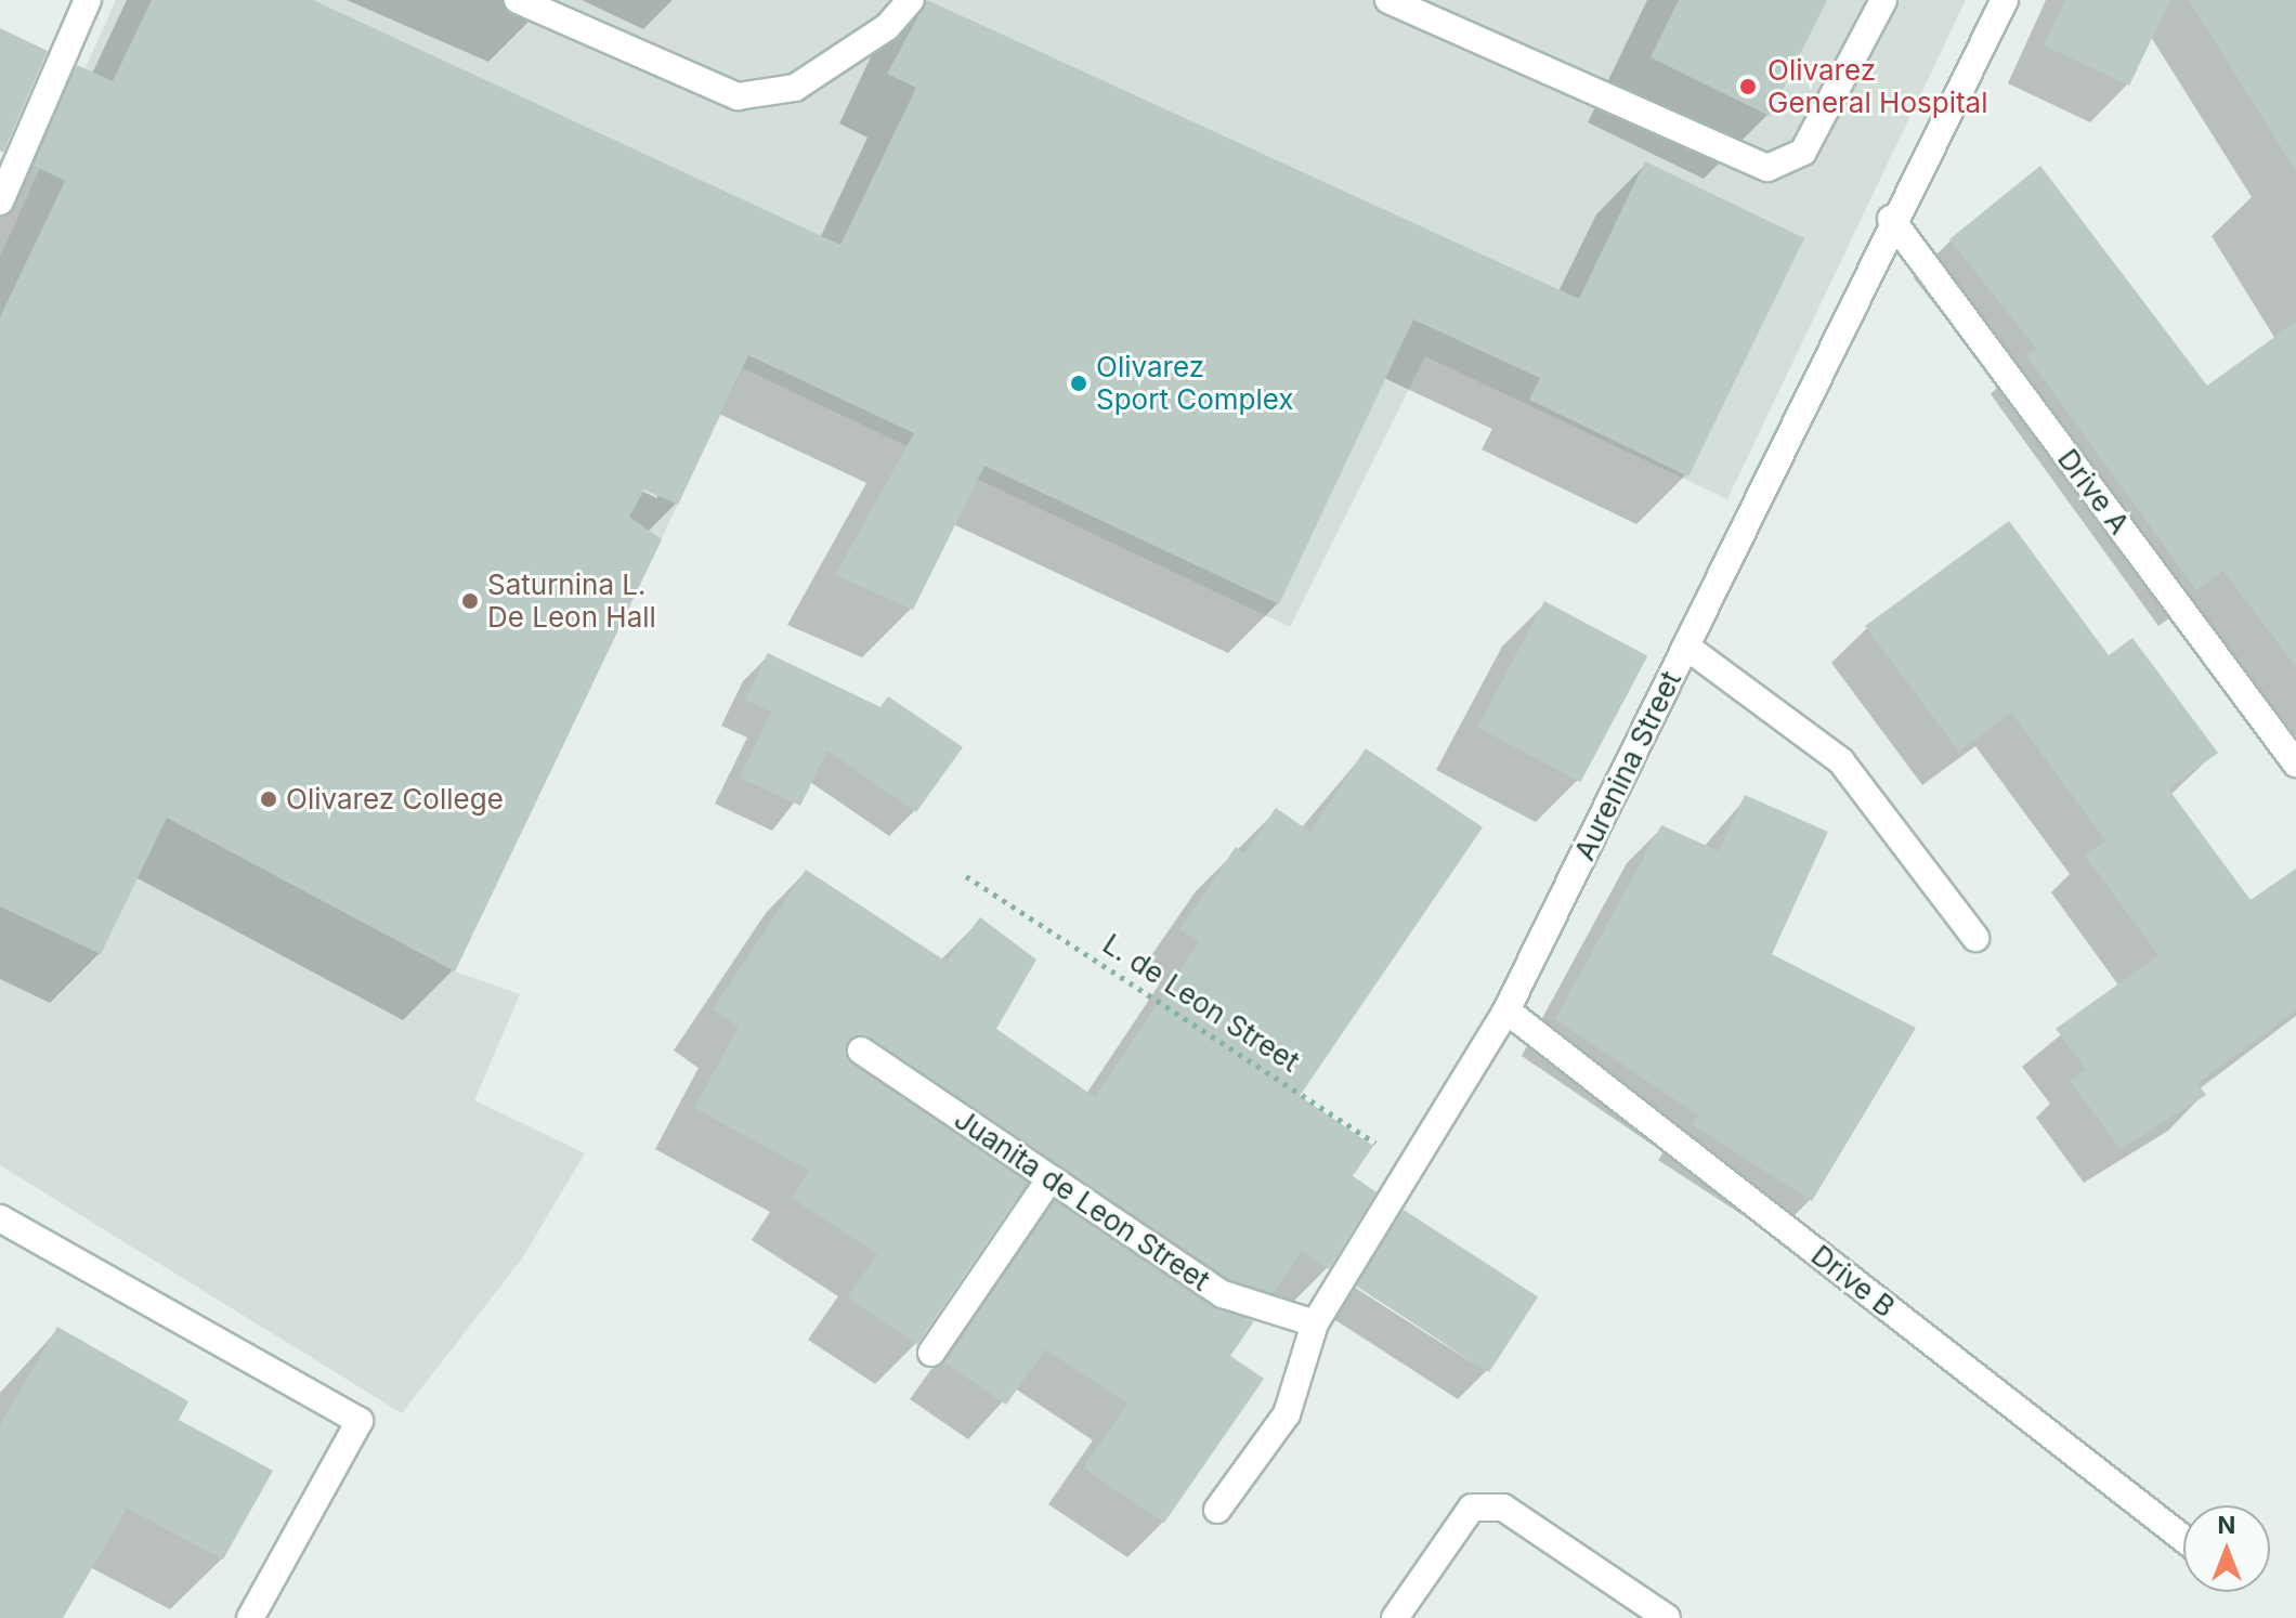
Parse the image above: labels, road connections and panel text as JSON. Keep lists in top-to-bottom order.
{
  "streets": {
    "street": [
      "Drive A",
      "Aurenina Street",
      "Juanita de Leon Street",
      "Drive B"
    ],
    "path": ["L. de Leon Street"]
  },
  "crossings": [
    ["Drive A", "Aurenina Street"],
    ["Aurenina Street", "L. de Leon Street"],
    ["Aurenina Street", "Juanita de Leon Street"],
    ["Aurenina Street", "Drive B"]
  ],
  "places": [
    "Olivarez General Hospital",
    "Olivarez Sport Complex",
    "Saturnina L. De Leon Hall",
    "Olivarez College"
  ],
  "north": "top"
}
